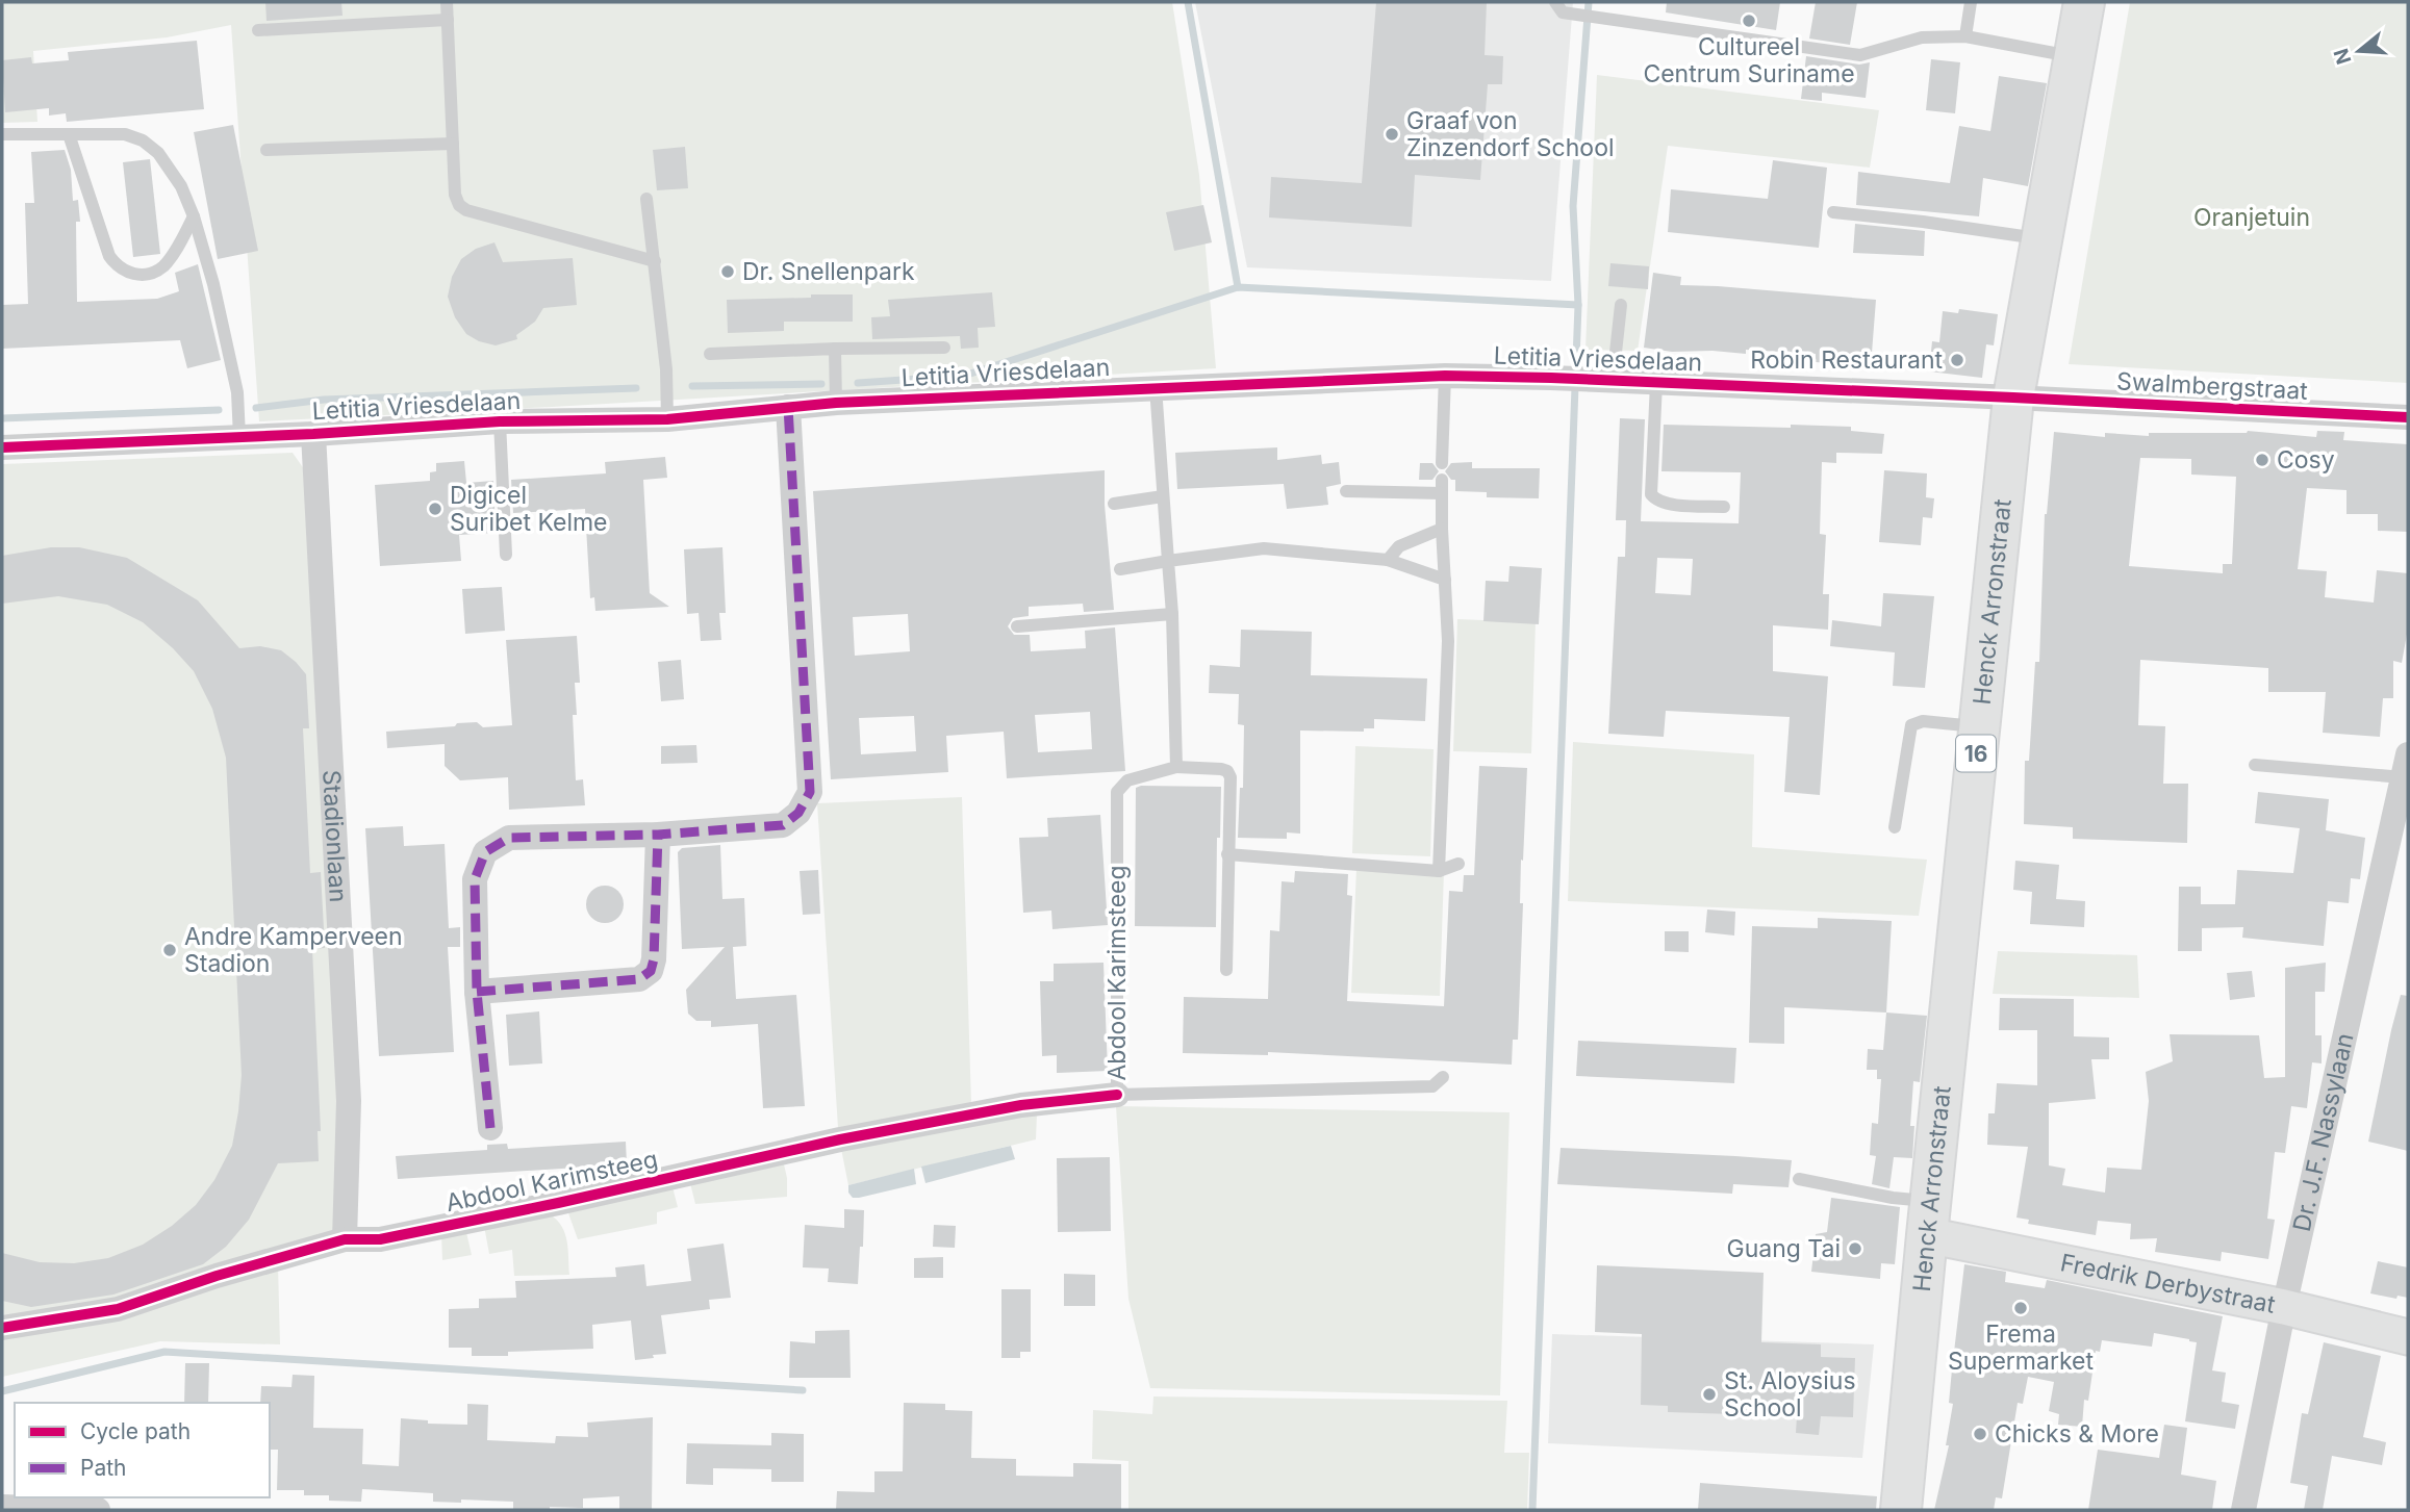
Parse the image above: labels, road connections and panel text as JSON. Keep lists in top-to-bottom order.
{
  "streets": {
    "main road": ["Henck Arronstraat", "16", "Fredrik Derbystraat"],
    "street": [
      "Letitia Vriesdelaan",
      "Swalmbergstraat",
      "Stadionlaan",
      "Abdool Karimsteeg",
      "Dr. J.F. Nassylaan"
    ]
  },
  "crossings": [
    ["Letitia Vriesdelaan", "Swalmbergstraat"],
    ["Letitia Vriesdelaan", "Henck Arronstraat"],
    ["Letitia Vriesdelaan", "Stadionlaan"],
    ["Swalmbergstraat", "Henck Arronstraat"],
    ["Henck Arronstraat", "Fredrik Derbystraat"],
    ["Stadionlaan", "Abdool Karimsteeg"],
    ["Dr. J.F. Nassylaan", "Fredrik Derbystraat"]
  ],
  "parks": ["Oranjetuin"],
  "places": [
    "Cultureel Centrum Suriname",
    "Graaf von Zinzendorf School",
    "Dr. Snellenpark",
    "Robin Restaurant",
    "Cosy",
    "Digicel Suribet Kelme",
    "Andre Kamperveen Stadion",
    "Guang Tai",
    "Frema Supermarket",
    "St. Aloysius School",
    "Chicks & More"
  ],
  "legend": ["Cycle path", "Path"],
  "north": "left"
}
